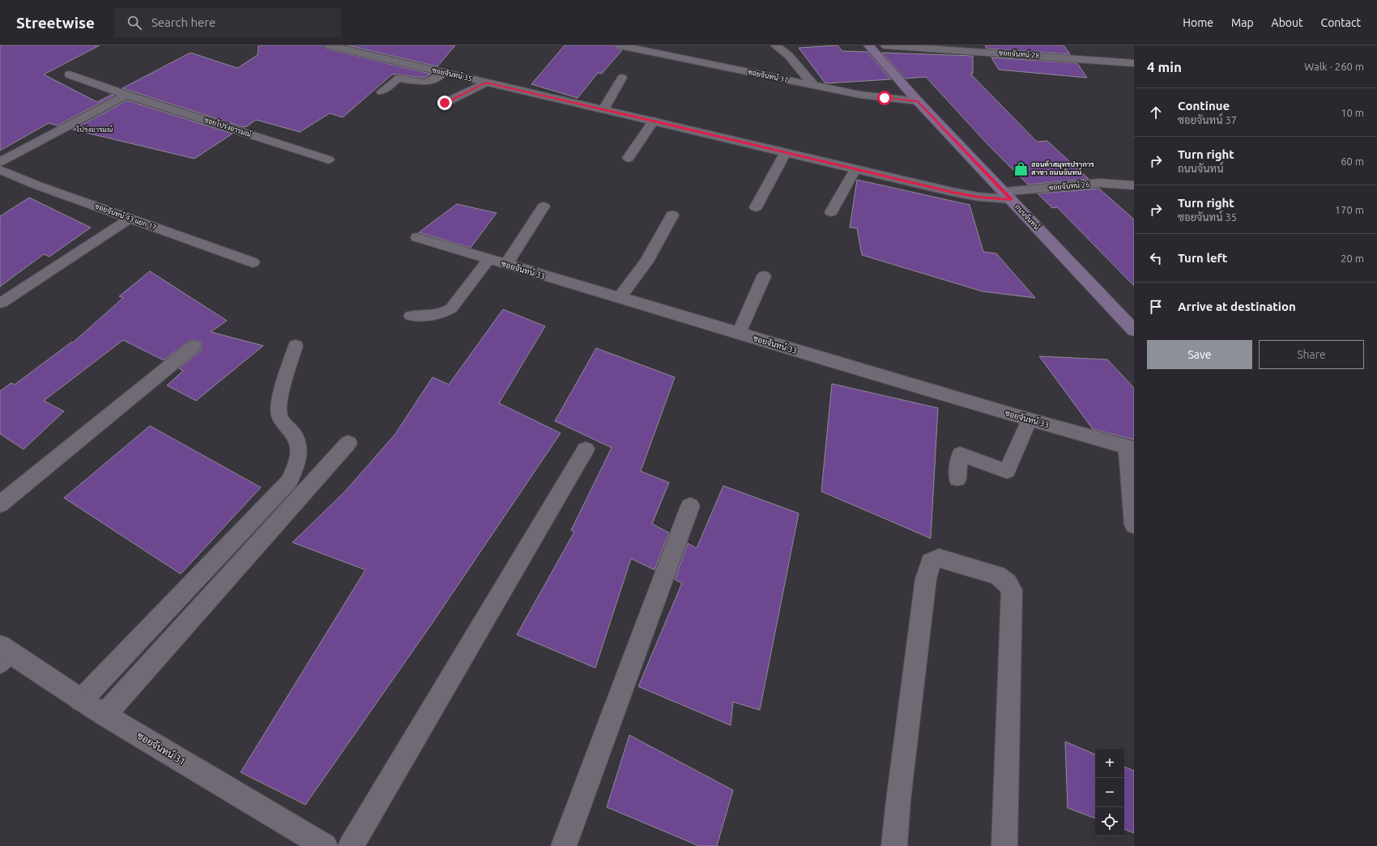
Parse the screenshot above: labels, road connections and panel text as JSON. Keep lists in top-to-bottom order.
{
  "streets": {
    "main road": ["ถนนจันทน์"],
    "street": [
      "ซอยจันทน์ 28",
      "ซอยจันทน์ 35",
      "ซอยจันทน์ 37",
      "ซอยโปร่งอารมณ์",
      "ซอยจันทน์ 26",
      "ซอยจันทน์ 43 แยก 17",
      "ซอยจันทน์ 33",
      "ซอยจันทน์ 31"
    ]
  },
  "crossings": [
    ["ซอยจันทน์ 35", "ซอยจันทน์ 26"],
    ["ซอยจันทน์ 35", "ถนนจันทน์"],
    ["ซอยจันทน์ 37", "ถนนจันทน์"],
    ["ซอยจันทน์ 26", "ถนนจันทน์"]
  ],
  "districts": ["โปร่งอารมณ์"],
  "places": {
    "shop": ["ฮอนด้าสมุทรปราการ สาขา ถนนจันทน์"]
  },
  "page": {
    "header": "Streetwise",
    "search": "Search here",
    "nav": [
      "Home",
      "Map",
      "About",
      "Contact"
    ],
    "heading": ["4 min", "Walk · 260 m"],
    "list": [
      ["Continue", "ซอยจันทน์ 37", "10 m"],
      ["Turn right", "ถนนจันทน์", "60 m"],
      ["Turn right", "ซอยจันทน์ 35", "170 m"],
      ["Turn left", "20 m"],
      "Arrive at destination"
    ],
    "buttons": ["Save", "Share"],
    "map_buttons": ["+", "−"]
  }
}
